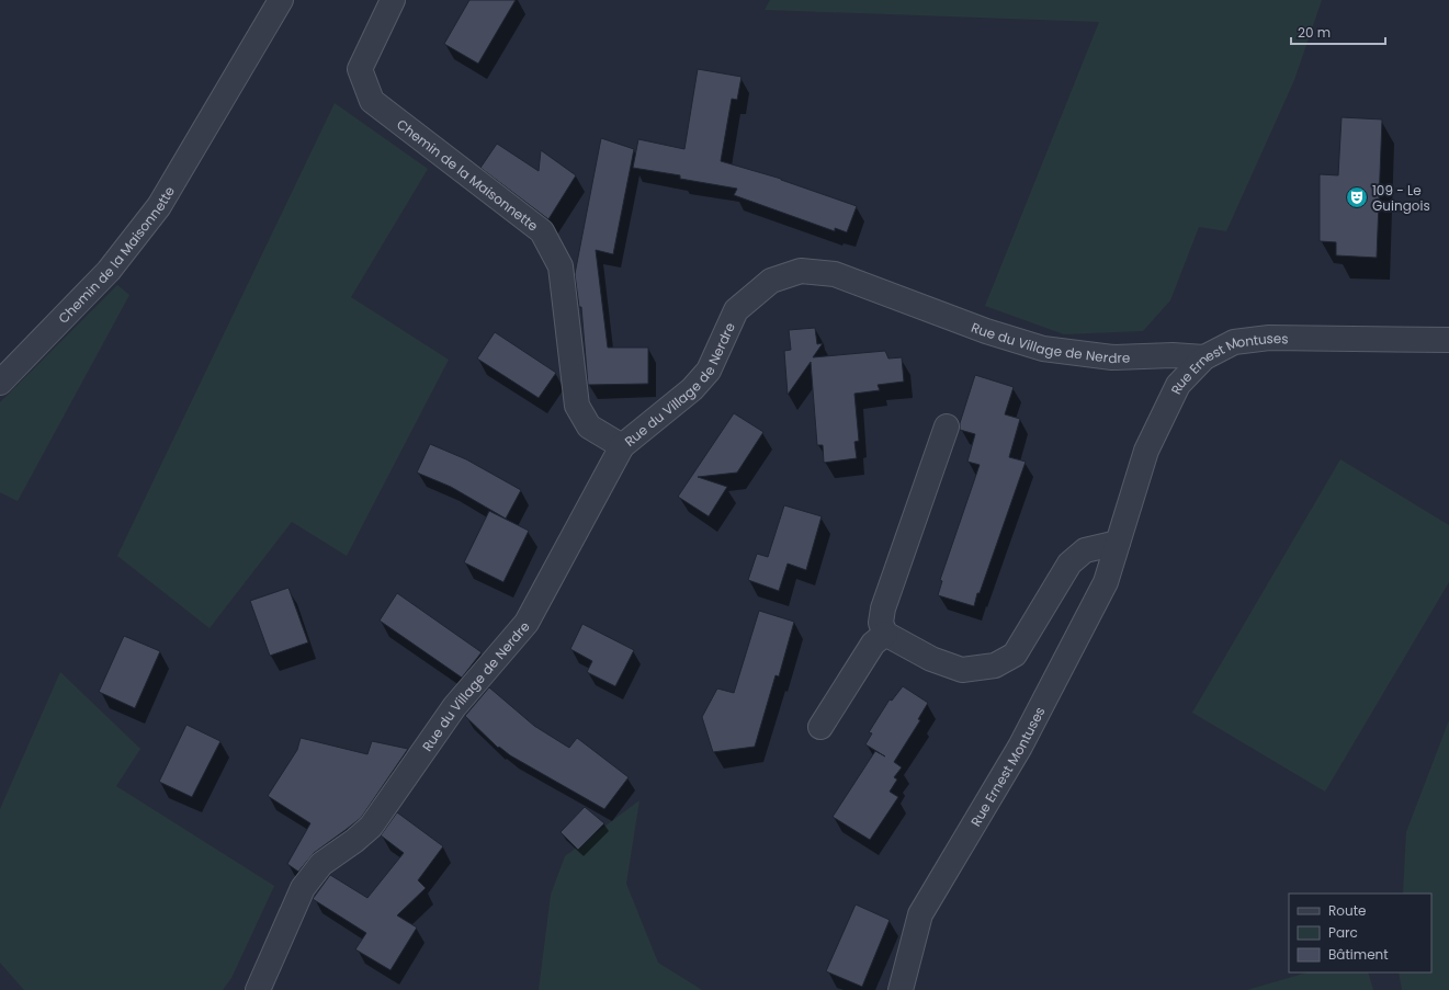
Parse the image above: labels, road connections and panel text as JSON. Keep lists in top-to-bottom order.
{
  "streets": {
    "street": ["Chemin de la Maisonnette", "Rue du Village de Nerdre", "Rue Ernest Montuses"]
  },
  "crossings": [
    ["Chemin de la Maisonnette", "Rue du Village de Nerdre"],
    ["Rue du Village de Nerdre", "Rue Ernest Montuses"]
  ],
  "places": {
    "theatre": ["109 - Le Guingois"]
  },
  "legend": ["Route", "Parc", "Bâtiment"],
  "scale_bar": "20 m"
}
